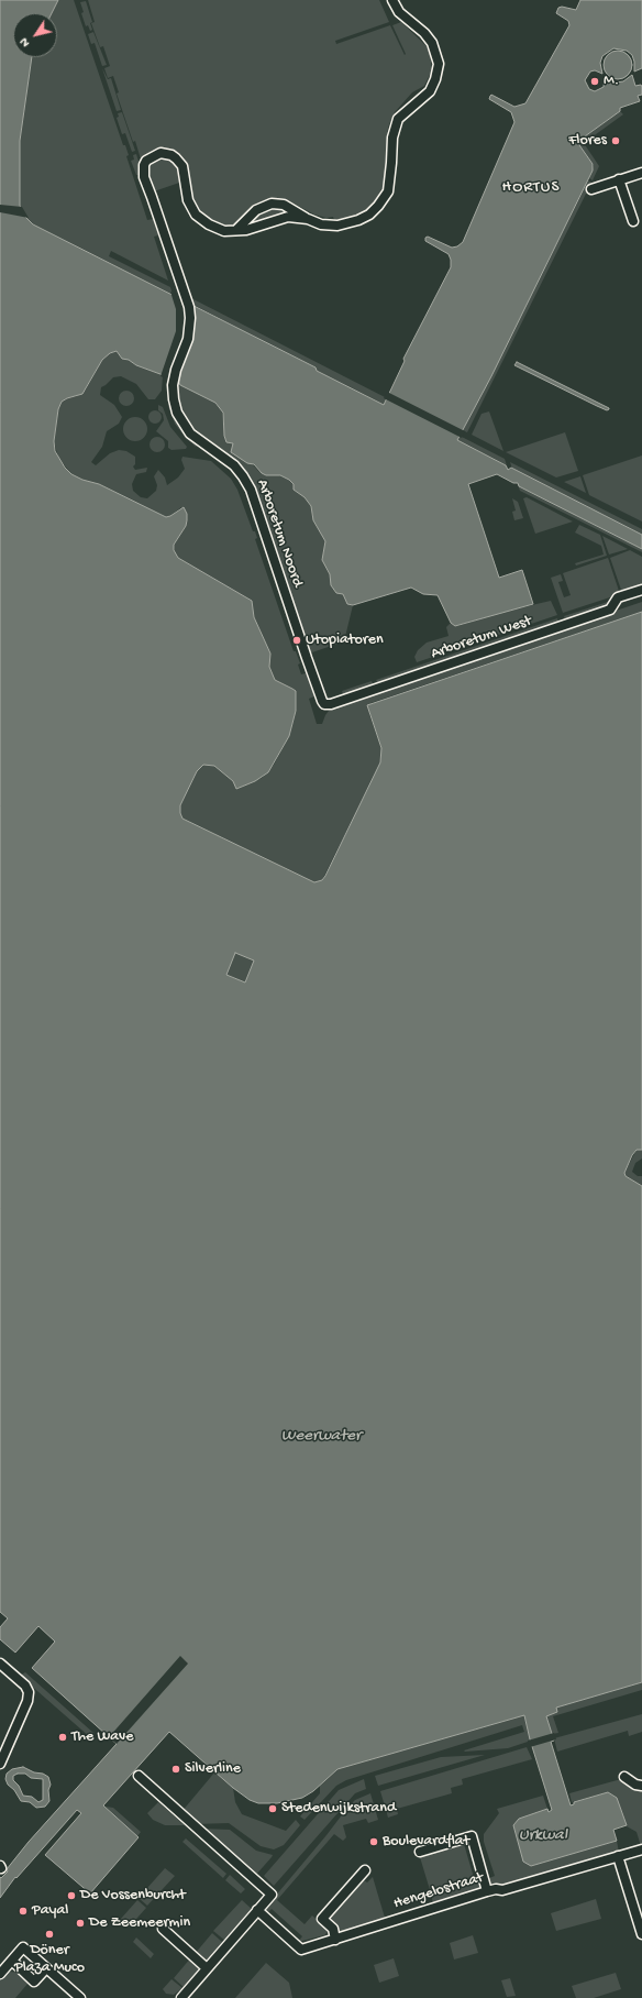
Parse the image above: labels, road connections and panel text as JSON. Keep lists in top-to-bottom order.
{
  "streets": {
    "street": ["Arboretum Noord", "Arboretum West", "Hengelostraat"]
  },
  "crossings": [
    ["Arboretum Noord", "Arboretum West"]
  ],
  "districts": ["HORTUS"],
  "water": ["Weerwater", "Urkwal"],
  "places": [
    "M.",
    "Flores",
    "Utopiatoren",
    "The Wave",
    "Silverline",
    "Stedenwijkstrand",
    "Boulevardflat",
    "De Vossenburcht",
    "Payal",
    "De Zeemeermin",
    "Döner Plaza Muco"
  ],
  "north": "bottom left"
}
